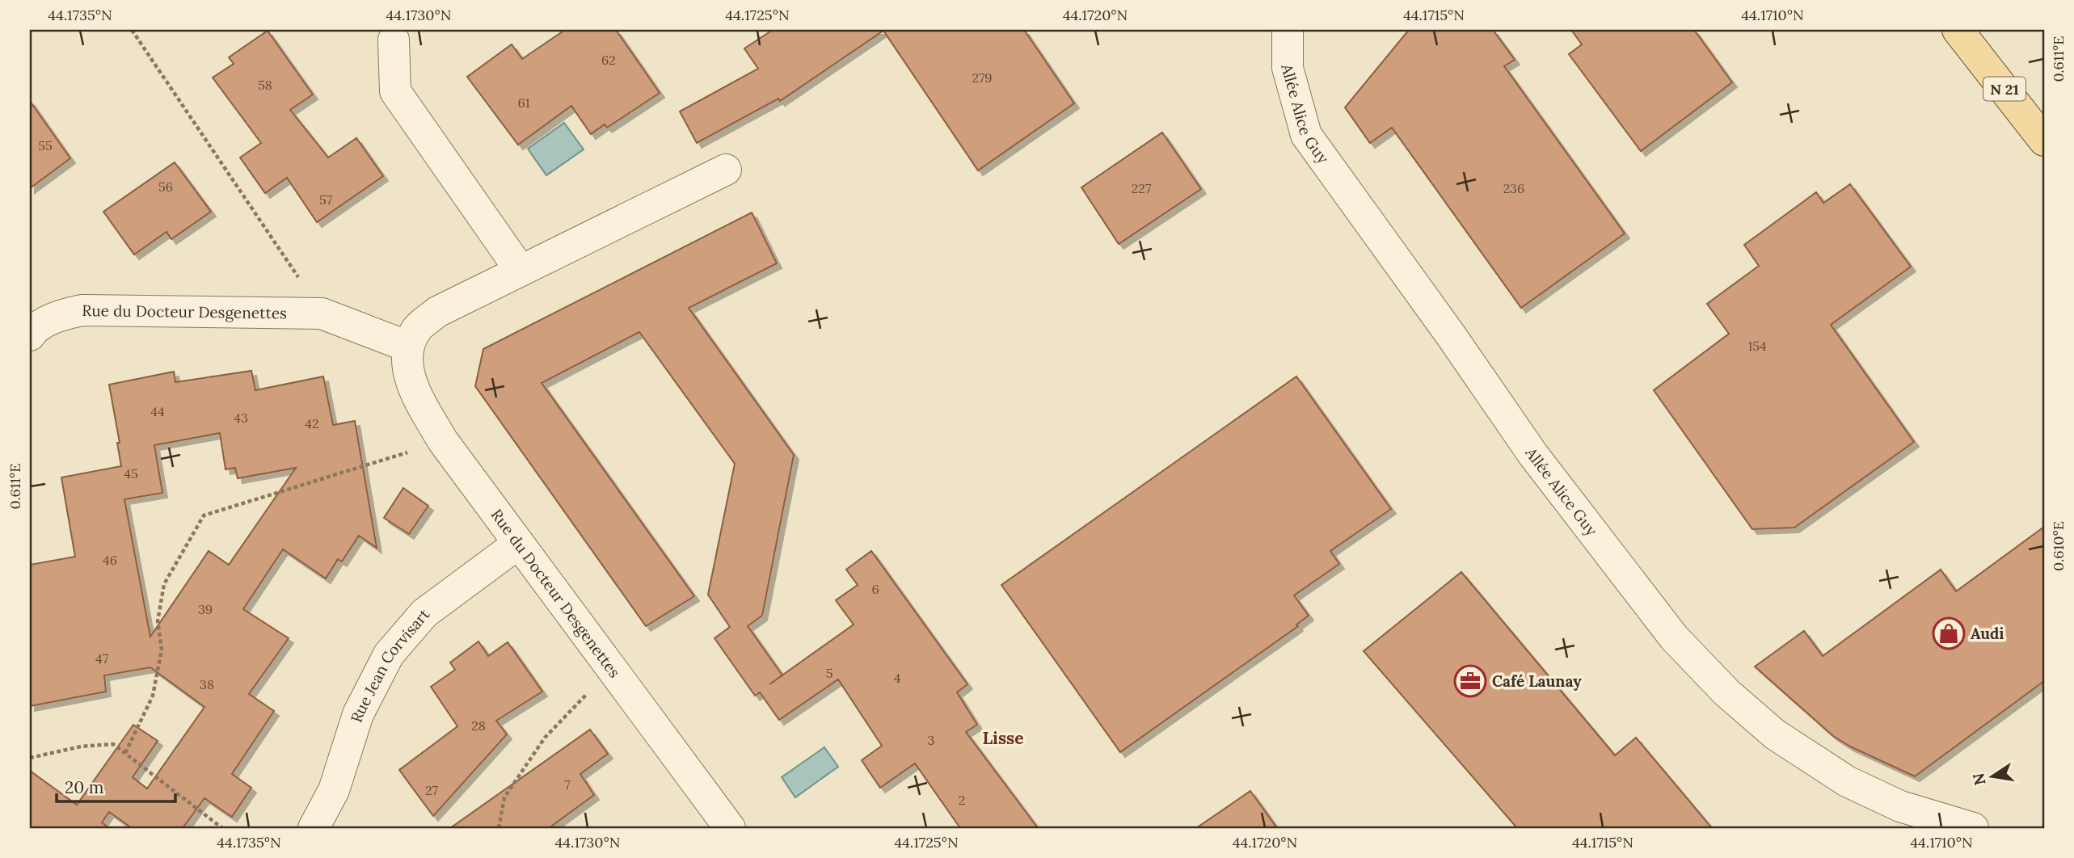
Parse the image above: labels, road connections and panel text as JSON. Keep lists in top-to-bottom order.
{
  "streets": {
    "main road": ["N 21"],
    "street": ["Allée Alice Guy", "Rue du Docteur Desgenettes", "Rue Jean Corvisart"]
  },
  "crossings": [
    ["Rue du Docteur Desgenettes", "Rue Jean Corvisart"]
  ],
  "districts": ["Lisse"],
  "places": {
    "shop": ["Audi"],
    "office": ["Café Launay"]
  },
  "house_numbers": [
    "62",
    "279",
    "58",
    "61",
    "55",
    "56",
    "227",
    "236",
    "57",
    "154",
    "44",
    "43",
    "42",
    "45",
    "46",
    "6",
    "39",
    "47",
    "5",
    "4",
    "38",
    "28",
    "3",
    "7",
    "27",
    "2"
  ],
  "scale_bar": "20 m",
  "north": "left",
  "coordinates": [
    "44.1735°N",
    "44.1730°N",
    "44.1725°N",
    "44.1720°N",
    "44.1715°N",
    "44.1710°N",
    "0.611°E",
    "0.610°E"
  ]
}
